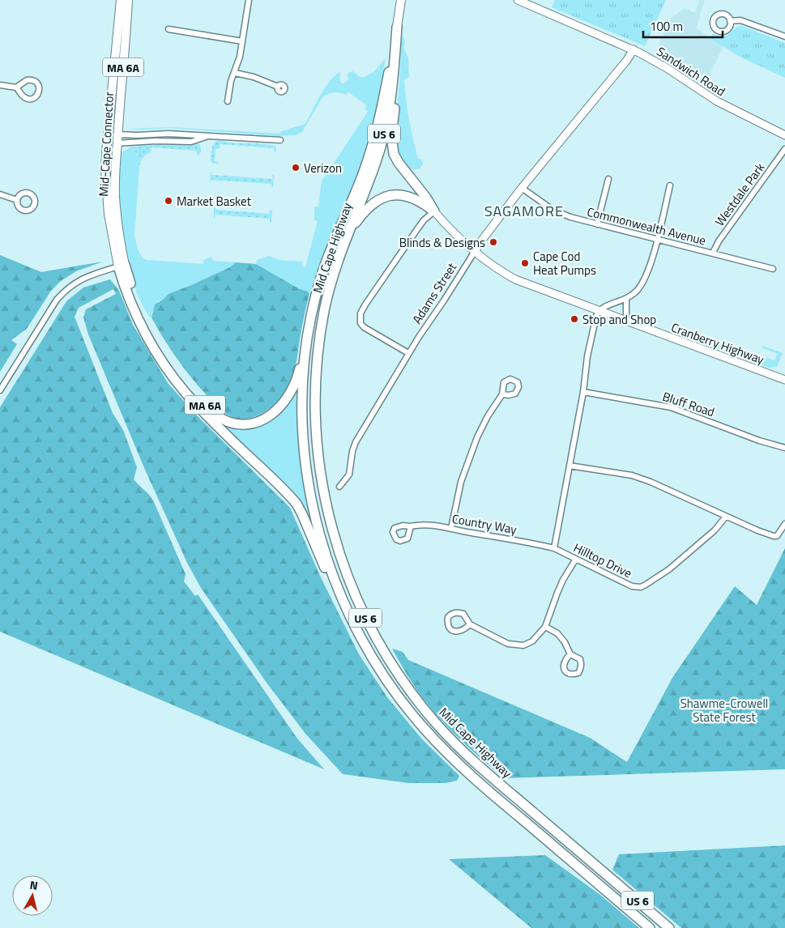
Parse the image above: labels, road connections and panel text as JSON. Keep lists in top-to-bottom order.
{
  "streets": {
    "highway": [
      "MA 6A",
      "US 6",
      "Mid-Cape Connector",
      "Mid Cape Highway"
    ],
    "main road": ["Sandwich Road", "Adams Street", "Cranberry Highway"],
    "street": [
      "Westdale Park",
      "Commonwealth Avenue",
      "Bluff Road",
      "Country Way",
      "Hilltop Drive"
    ]
  },
  "crossings": [
    ["MA 6A", "Mid-Cape Connector"],
    ["MA 6A", "Mid Cape Highway"],
    ["Sandwich Road", "Adams Street"],
    ["Westdale Park", "Commonwealth Avenue"],
    ["Commonwealth Avenue", "Adams Street"],
    ["Adams Street", "Cranberry Highway"],
    ["Cranberry Highway", "Hilltop Drive"],
    ["Bluff Road", "Hilltop Drive"],
    ["Country Way", "Hilltop Drive"]
  ],
  "districts": ["SAGAMORE"],
  "parks": ["Shawme-Crowell State Forest"],
  "places": [
    "Verizon",
    "Market Basket",
    "Blinds & Designs",
    "Cape Cod Heat Pumps",
    "Stop and Shop"
  ],
  "scale_bar": "100 m",
  "north": "top"
}
